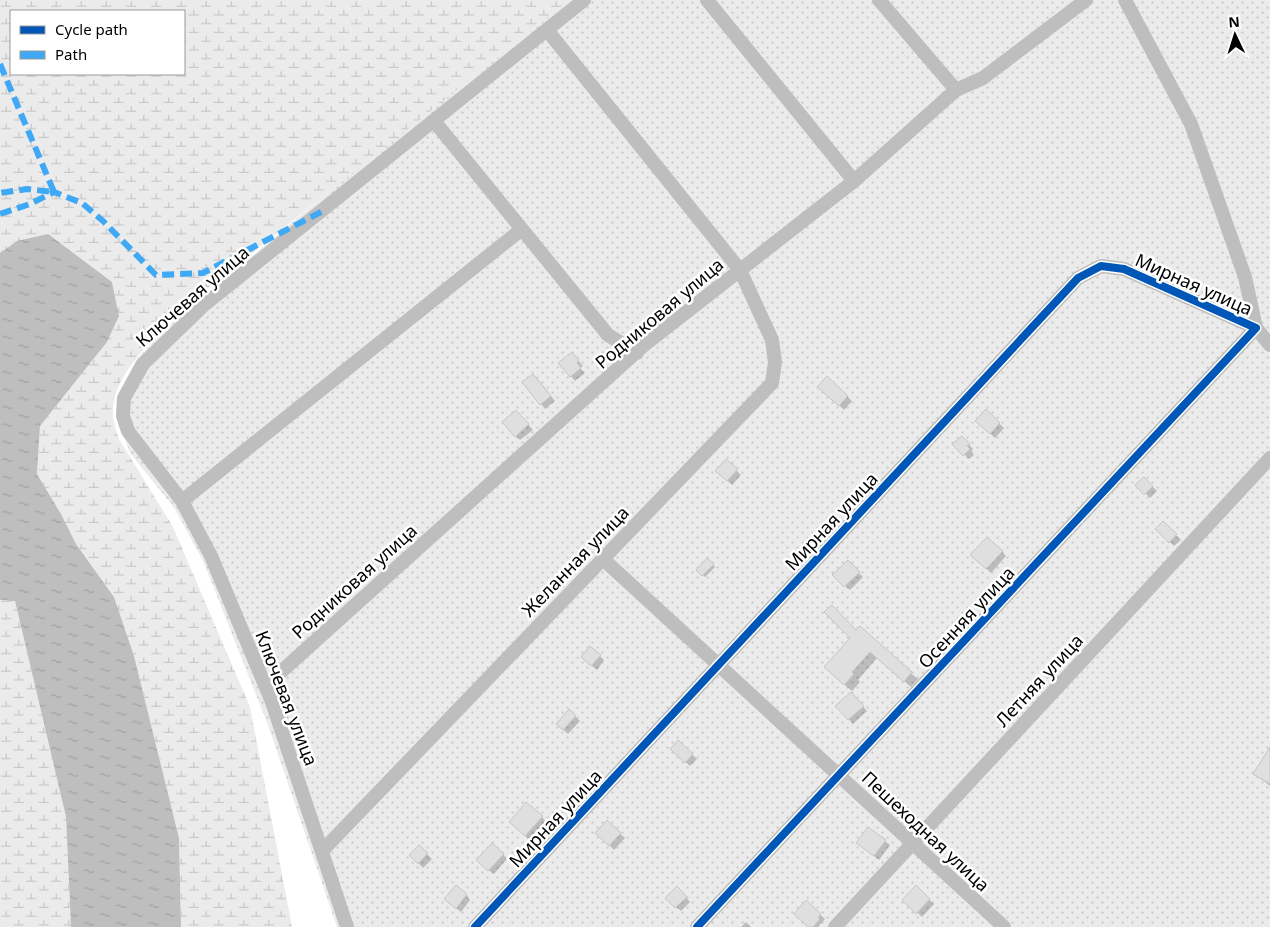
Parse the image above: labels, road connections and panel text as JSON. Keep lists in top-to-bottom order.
{
  "streets": {
    "street": [
      "Мирная улица",
      "Ключевая улица",
      "Родниковая улица",
      "Желанная улица",
      "Осенняя улица",
      "Летняя улица",
      "Пешеходная улица"
    ]
  },
  "crossings": [
    ["Мирная улица", "Осенняя улица"],
    ["Мирная улица", "Пешеходная улица"],
    ["Ключевая улица", "Желанная улица"],
    ["Родниковая улица", "Желанная улица"],
    ["Желанная улица", "Пешеходная улица"],
    ["Осенняя улица", "Пешеходная улица"],
    ["Летняя улица", "Пешеходная улица"]
  ],
  "legend": ["Cycle path", "Path"],
  "north": "top"
}
